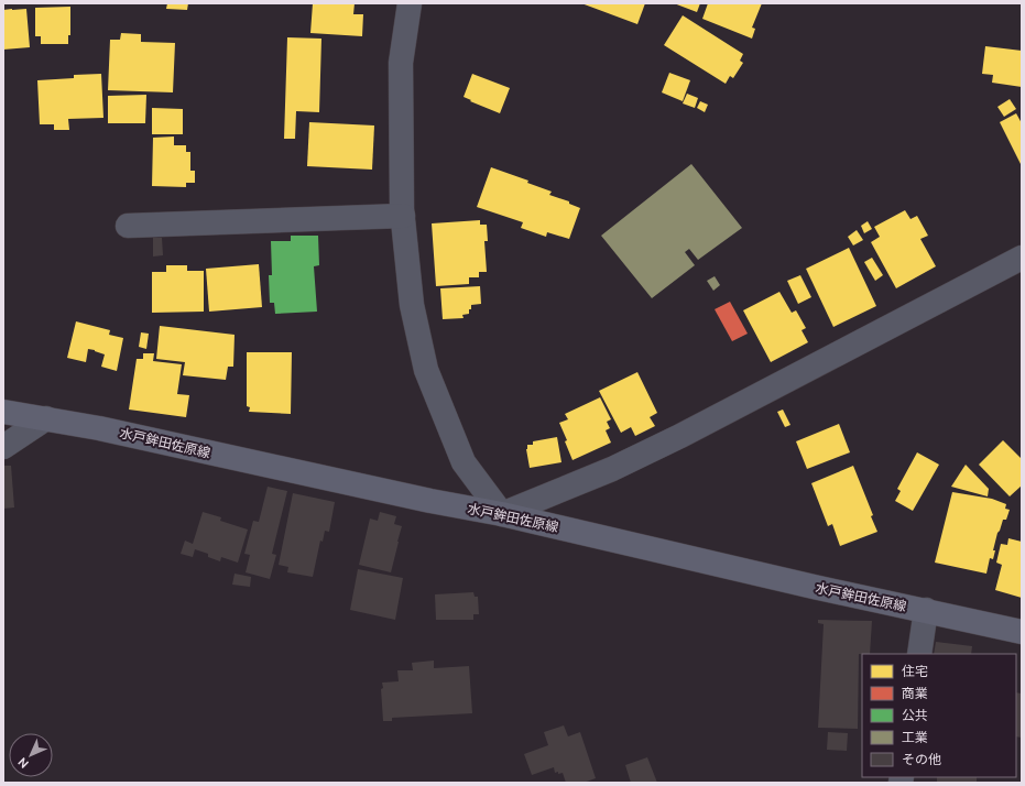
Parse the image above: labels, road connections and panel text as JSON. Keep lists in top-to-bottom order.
{
  "streets": {
    "main road": ["水戸鉾田佐原線"]
  },
  "legend": [
    "住宅",
    "商業",
    "公共",
    "工業",
    "その他"
  ],
  "north": "bottom left"
}
